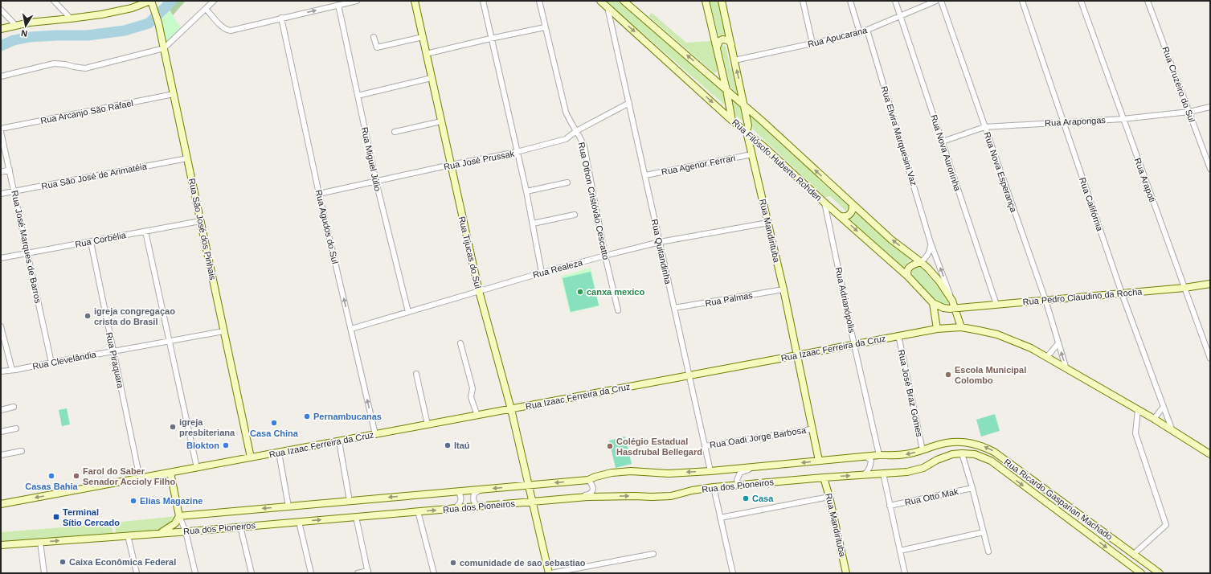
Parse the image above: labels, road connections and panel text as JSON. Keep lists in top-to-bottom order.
{
  "streets": {
    "street": [
      "Rua Apucarana",
      "Rua Cruzeiro do Sul",
      "Rua Arcanjo São Rafael",
      "Rua Arapongas",
      "Rua Elvira Marquesini Vaz",
      "Rua Nova Aurorinha",
      "Rua Miguel Júlio",
      "Rua José Prussak",
      "Rua Filósofo Huberto Rohden",
      "Rua Agenor Ferrari",
      "Rua Nova Esperança",
      "Rua São José de Arimatéia",
      "Rua Arapoti",
      "Rua Othon Cristóvão Cescatto",
      "Rua Califórnia",
      "Rua Agudos do Sul",
      "Rua São José dos Pinhais",
      "Rua Mandirituba",
      "Rua Corbélia",
      "Rua José Marques de Barros",
      "Rua Quitandinha",
      "Rua Tijucas do Sul",
      "Rua Realeza",
      "Rua Pedro Claudino da Rocha",
      "Rua Palmas",
      "Rua Adrianópolis",
      "Rua Izaac Ferreira da Cruz",
      "Rua Clevelândia",
      "Rua Piraquara",
      "Rua José Braz Gomes",
      "Rua Oadi Jorge Barbosa",
      "Rua dos Pioneiros",
      "Rua Otto Mak",
      "Rua Ricardo Gasparian Machado"
    ]
  },
  "crossings": [
    ["Rua Apucarana", "Rua Elvira Marquesini Vaz"],
    ["Rua Apucarana", "Rua Nova Aurorinha"],
    ["Rua Apucarana", "Rua Mandirituba"],
    ["Rua Cruzeiro do Sul", "Rua Arapongas"],
    ["Rua Arcanjo São Rafael", "Rua São José dos Pinhais"],
    ["Rua Arapongas", "Rua Nova Aurorinha"],
    ["Rua Arapongas", "Rua Nova Esperança"],
    ["Rua Arapongas", "Rua Arapoti"],
    ["Rua Arapongas", "Rua Califórnia"],
    ["Rua Elvira Marquesini Vaz", "Rua Filósofo Huberto Rohden"],
    ["Rua Nova Aurorinha", "Rua Pedro Claudino da Rocha"],
    ["Rua Miguel Júlio", "Rua José Prussak"],
    ["Rua Miguel Júlio", "Rua Realeza"],
    ["Rua José Prussak", "Rua Othon Cristóvão Cescatto"],
    ["Rua José Prussak", "Rua Agudos do Sul"],
    ["Rua José Prussak", "Rua Quitandinha"],
    ["Rua José Prussak", "Rua Tijucas do Sul"],
    ["Rua Filósofo Huberto Rohden", "Rua Mandirituba"],
    ["Rua Filósofo Huberto Rohden", "Rua Quitandinha"],
    ["Rua Filósofo Huberto Rohden", "Rua Pedro Claudino da Rocha"],
    ["Rua Filósofo Huberto Rohden", "Rua Adrianópolis"],
    ["Rua Filósofo Huberto Rohden", "Rua Izaac Ferreira da Cruz"],
    ["Rua Agenor Ferrari", "Rua Mandirituba"],
    ["Rua Agenor Ferrari", "Rua Quitandinha"],
    ["Rua Nova Esperança", "Rua Pedro Claudino da Rocha"],
    ["Rua Nova Esperança", "Rua Izaac Ferreira da Cruz"],
    ["Rua São José de Arimatéia", "Rua São José dos Pinhais"],
    ["Rua São José de Arimatéia", "Rua José Marques de Barros"],
    ["Rua Arapoti", "Rua Pedro Claudino da Rocha"],
    ["Rua Othon Cristóvão Cescatto", "Rua Realeza"],
    ["Rua Califórnia", "Rua Pedro Claudino da Rocha"],
    ["Rua Califórnia", "Rua Izaac Ferreira da Cruz"],
    ["Rua Agudos do Sul", "Rua Realeza"],
    ["Rua Agudos do Sul", "Rua Izaac Ferreira da Cruz"],
    ["Rua São José dos Pinhais", "Rua Corbélia"],
    ["Rua São José dos Pinhais", "Rua Izaac Ferreira da Cruz"],
    ["Rua São José dos Pinhais", "Rua Clevelândia"],
    ["Rua Mandirituba", "Rua Realeza"],
    ["Rua Mandirituba", "Rua Palmas"],
    ["Rua Mandirituba", "Rua Izaac Ferreira da Cruz"],
    ["Rua Mandirituba", "Rua Oadi Jorge Barbosa"],
    ["Rua Mandirituba", "Rua dos Pioneiros"],
    ["Rua Corbélia", "Rua José Marques de Barros"],
    ["Rua Corbélia", "Rua Piraquara"],
    ["Rua José Marques de Barros", "Rua Clevelândia"],
    ["Rua Quitandinha", "Rua Realeza"],
    ["Rua Quitandinha", "Rua Palmas"],
    ["Rua Quitandinha", "Rua Izaac Ferreira da Cruz"],
    ["Rua Quitandinha", "Rua Oadi Jorge Barbosa"],
    ["Rua Quitandinha", "Rua dos Pioneiros"],
    ["Rua Tijucas do Sul", "Rua Realeza"],
    ["Rua Tijucas do Sul", "Rua Izaac Ferreira da Cruz"],
    ["Rua Tijucas do Sul", "Rua dos Pioneiros"],
    ["Rua Adrianópolis", "Rua Izaac Ferreira da Cruz"],
    ["Rua Adrianópolis", "Rua dos Pioneiros"],
    ["Rua Izaac Ferreira da Cruz", "Rua Piraquara"],
    ["Rua Izaac Ferreira da Cruz", "Rua José Braz Gomes"],
    ["Rua Clevelândia", "Rua Piraquara"],
    ["Rua José Braz Gomes", "Rua dos Pioneiros"],
    ["Rua dos Pioneiros", "Rua Ricardo Gasparian Machado"]
  ],
  "one_way": ["Rua Agudos do Sul"],
  "places": {
    "other": [
      "canxa mexico",
      "igreja congregaçao crista do Brasil",
      "Escola Municipal Colombo",
      "Pernambucanas",
      "Casa China",
      "igreja presbiteriana",
      "Blokton",
      "Itaú",
      "Colégio Estadual Hasdrubal Bellegard",
      "Casas Bahia",
      "Farol do Saber Senador Accioly Filho",
      "Casa",
      "Elias Magazine",
      "Caixa Econômica Federal",
      "comunidade de sao sebastiao"
    ],
    "transit": ["Terminal Sítio Cercado"]
  },
  "north": "bottom"
}
